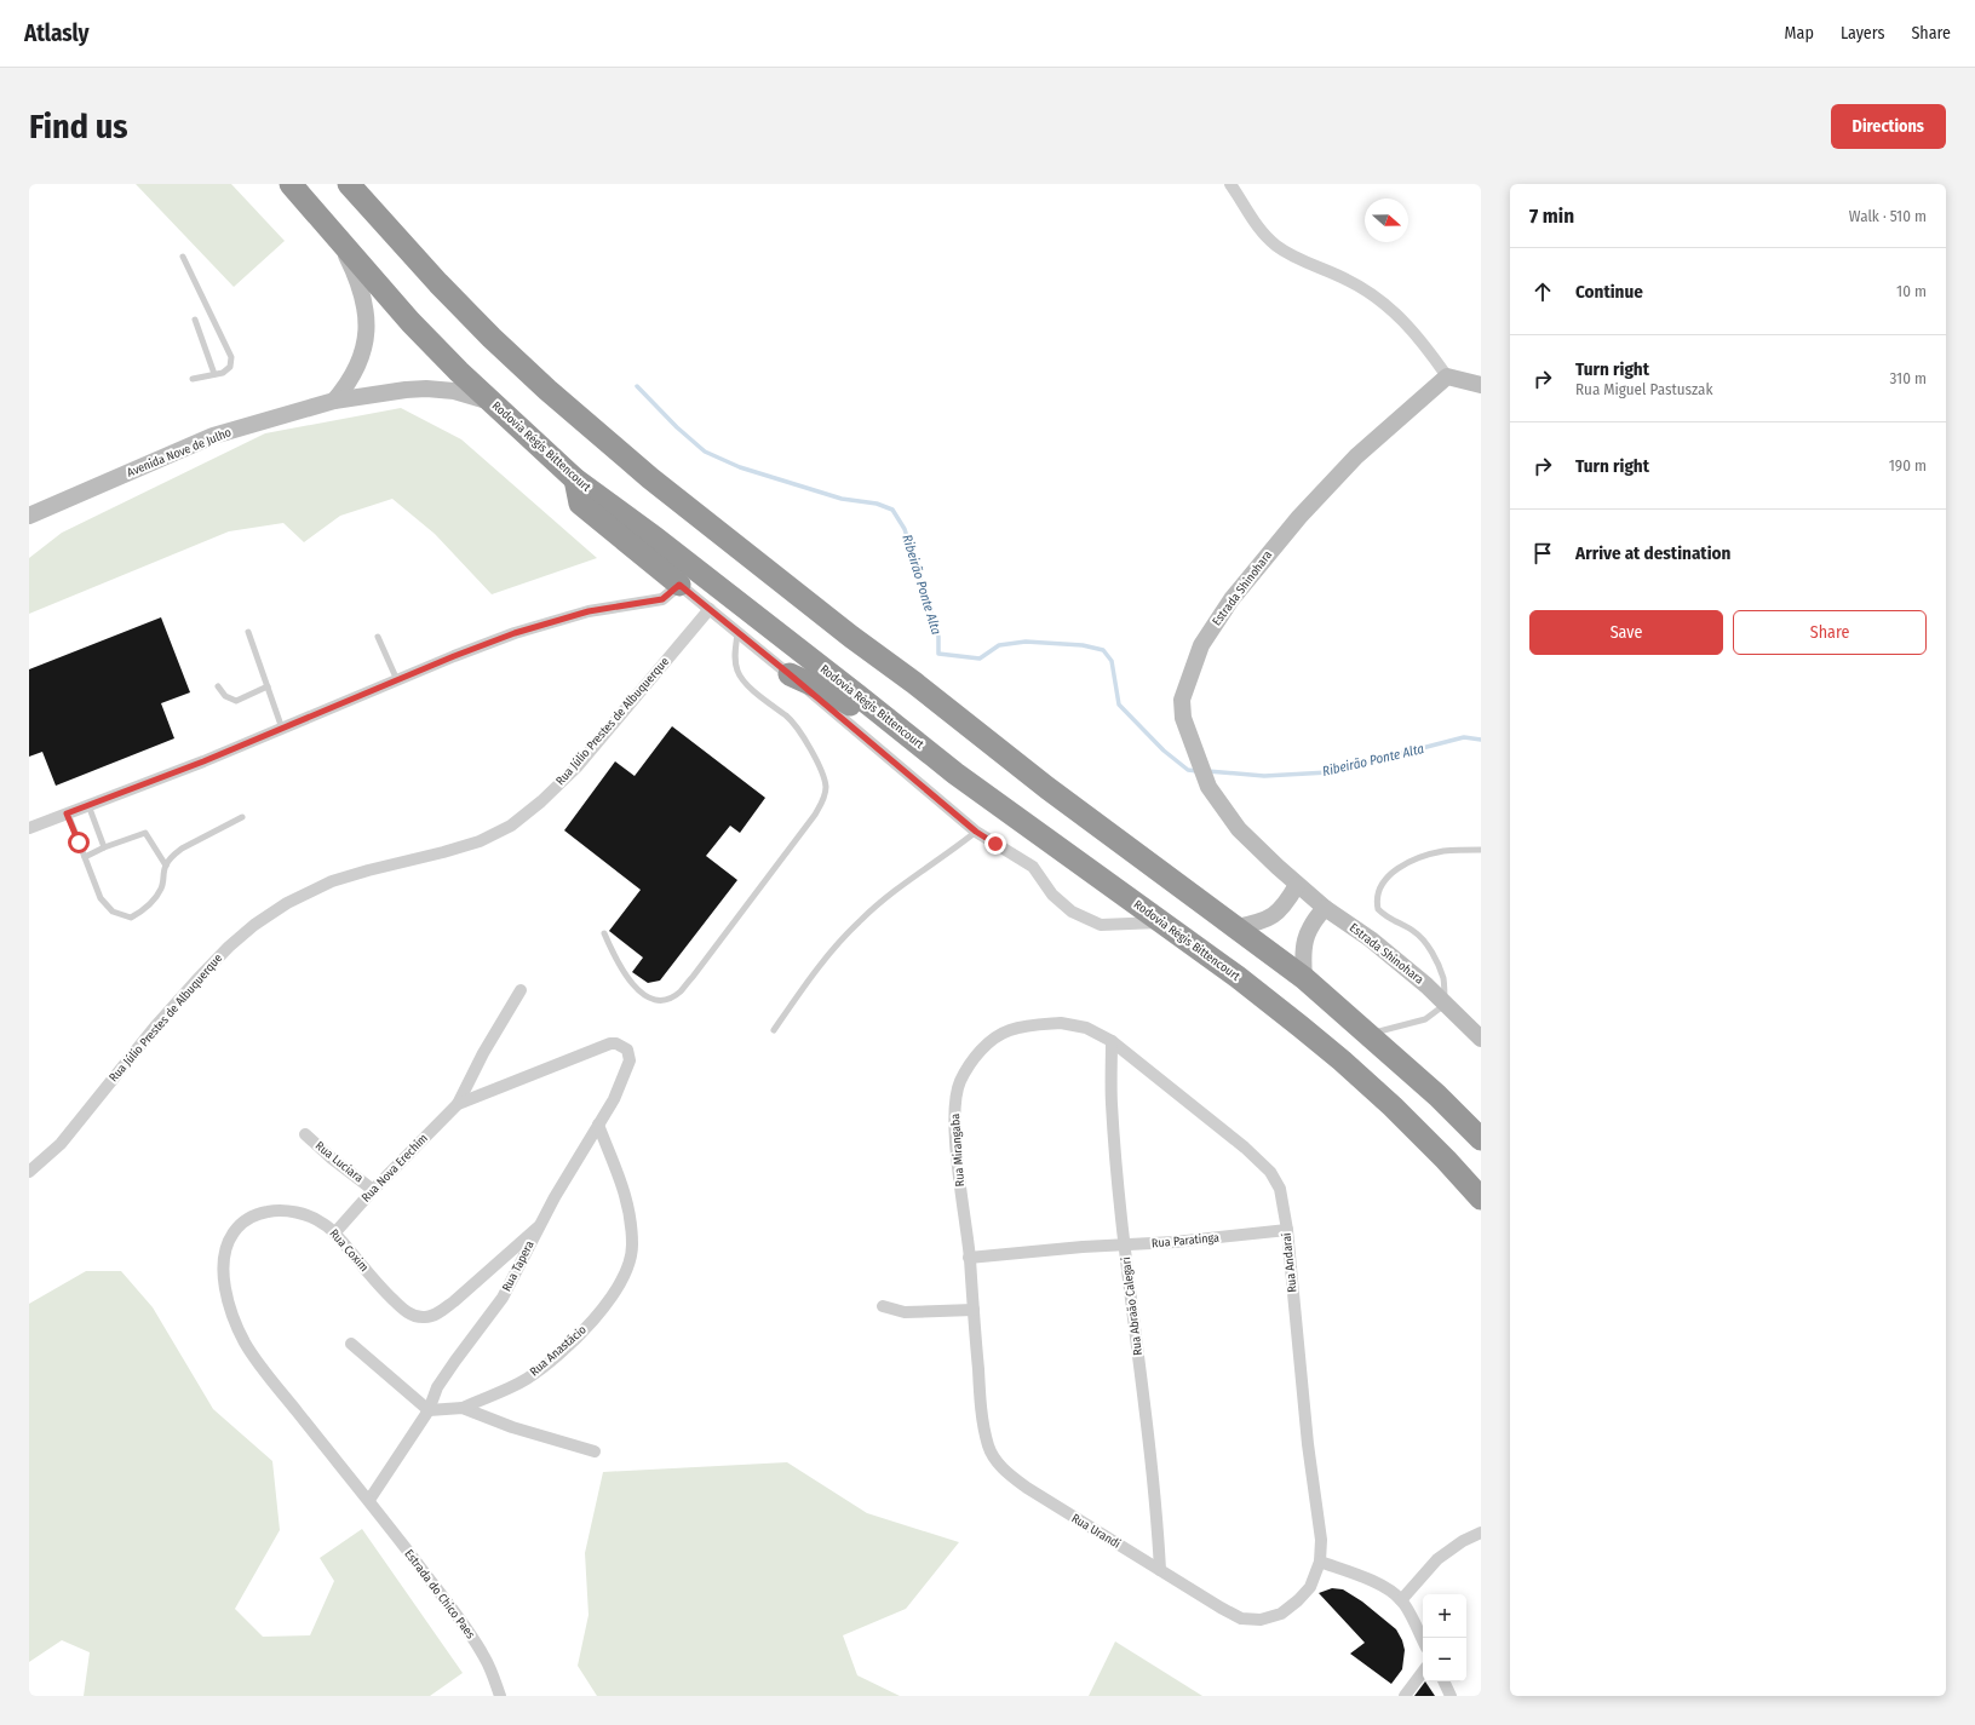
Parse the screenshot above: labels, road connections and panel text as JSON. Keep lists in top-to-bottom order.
{
  "streets": {
    "highway": ["Rodovia Régis Bittencourt"],
    "street": [
      "Avenida Nove de Julho",
      "Estrada Shinohara",
      "Rua Júlio Prestes de Albuquerque",
      "Rua Mirangaba",
      "Rua Luciara",
      "Rua Nova Erechim",
      "Rua Paratinga",
      "Rua Coxim",
      "Rua Andaraí",
      "Rua Tapera",
      "Rua Abraão Calegari",
      "Rua Anastácio",
      "Rua Urandi",
      "Estrada do Chico Paes"
    ]
  },
  "crossings": [
    ["Rodovia Régis Bittencourt", "Avenida Nove de Julho"],
    ["Rua Mirangaba", "Rua Paratinga"],
    ["Rua Mirangaba", "Rua Andaraí"],
    ["Rua Mirangaba", "Rua Abraão Calegari"],
    ["Rua Mirangaba", "Rua Urandi"],
    ["Rua Luciara", "Rua Nova Erechim"],
    ["Rua Nova Erechim", "Rua Coxim"],
    ["Rua Nova Erechim", "Rua Tapera"],
    ["Rua Paratinga", "Rua Andaraí"],
    ["Rua Paratinga", "Rua Abraão Calegari"],
    ["Rua Coxim", "Rua Tapera"],
    ["Rua Coxim", "Estrada do Chico Paes"],
    ["Rua Andaraí", "Rua Abraão Calegari"],
    ["Rua Andaraí", "Rua Urandi"],
    ["Rua Tapera", "Rua Anastácio"],
    ["Rua Tapera", "Estrada do Chico Paes"],
    ["Rua Abraão Calegari", "Rua Urandi"]
  ],
  "water": ["Ribeirão Ponte Alta"],
  "north": "right",
  "page": {
    "header": "Atlasly",
    "nav": ["Map", "Layers", "Share"],
    "buttons": [
      "Directions",
      ["Save", "Share"]
    ],
    "title": "Find us",
    "heading": ["7 min", "Walk · 510 m"],
    "list": [
      ["Continue", "10 m"],
      ["Turn right", "Rua Miguel Pastuszak", "310 m"],
      ["Turn right", "190 m"],
      "Arrive at destination"
    ],
    "map_buttons": ["+", "−"]
  }
}
